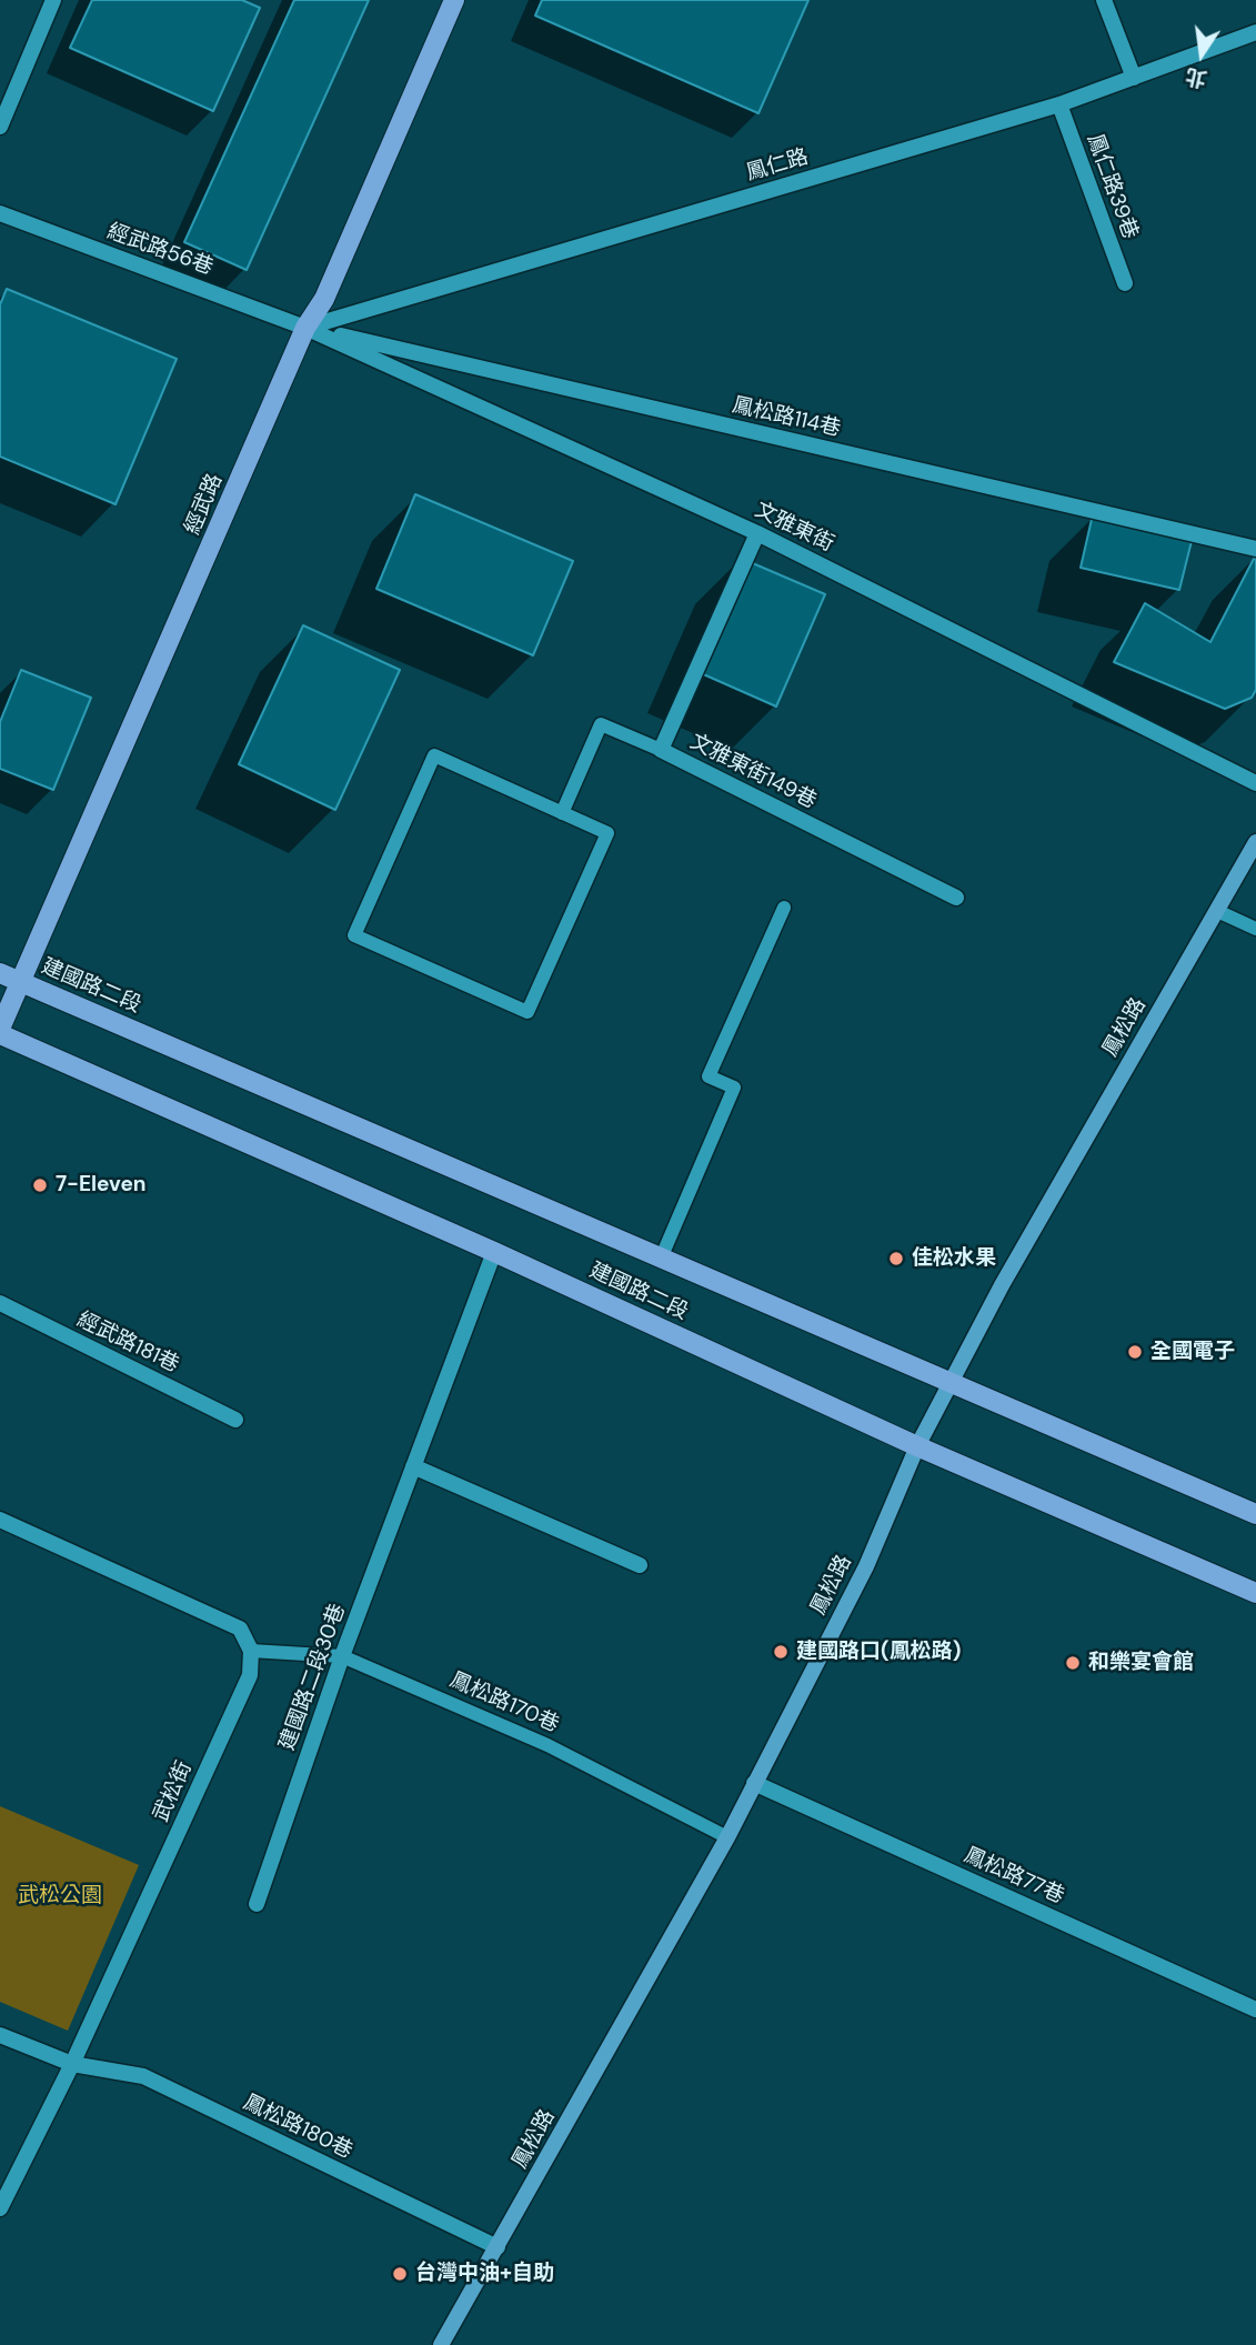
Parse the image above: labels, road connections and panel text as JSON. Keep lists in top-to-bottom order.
{
  "streets": {
    "main road": ["經武路", "建國路二段"],
    "street": [
      "鳳仁路",
      "鳳仁路39巷",
      "經武路56巷",
      "鳳松路114巷",
      "文雅東街",
      "文雅東街149巷",
      "鳳松路",
      "經武路181巷",
      "建國路二段30巷",
      "武松街",
      "鳳松路77巷",
      "鳳松路180巷"
    ],
    "lane": ["鳳松路170巷"]
  },
  "crossings": [
    ["鳳仁路", "鳳仁路39巷"],
    ["鳳仁路", "經武路56巷"],
    ["鳳仁路", "鳳松路114巷"],
    ["鳳仁路", "經武路"],
    ["鳳仁路", "文雅東街"],
    ["經武路56巷", "鳳松路114巷"],
    ["經武路56巷", "經武路"],
    ["經武路56巷", "文雅東街"],
    ["鳳松路114巷", "經武路"],
    ["鳳松路114巷", "文雅東街"],
    ["經武路", "文雅東街"],
    ["經武路", "建國路二段"],
    ["文雅東街", "文雅東街149巷"],
    ["建國路二段", "鳳松路"],
    ["建國路二段", "建國路二段30巷"],
    ["鳳松路", "鳳松路170巷"],
    ["鳳松路", "鳳松路77巷"],
    ["鳳松路", "鳳松路180巷"],
    ["建國路二段30巷", "鳳松路170巷"],
    ["鳳松路170巷", "武松街"],
    ["武松街", "鳳松路180巷"]
  ],
  "parks": ["武松公園"],
  "places": [
    "7-Eleven",
    "佳松水果",
    "全國電子",
    "建國路口(鳳松路)",
    "和樂宴會館",
    "台灣中油+自助"
  ],
  "north": "bottom"
}
